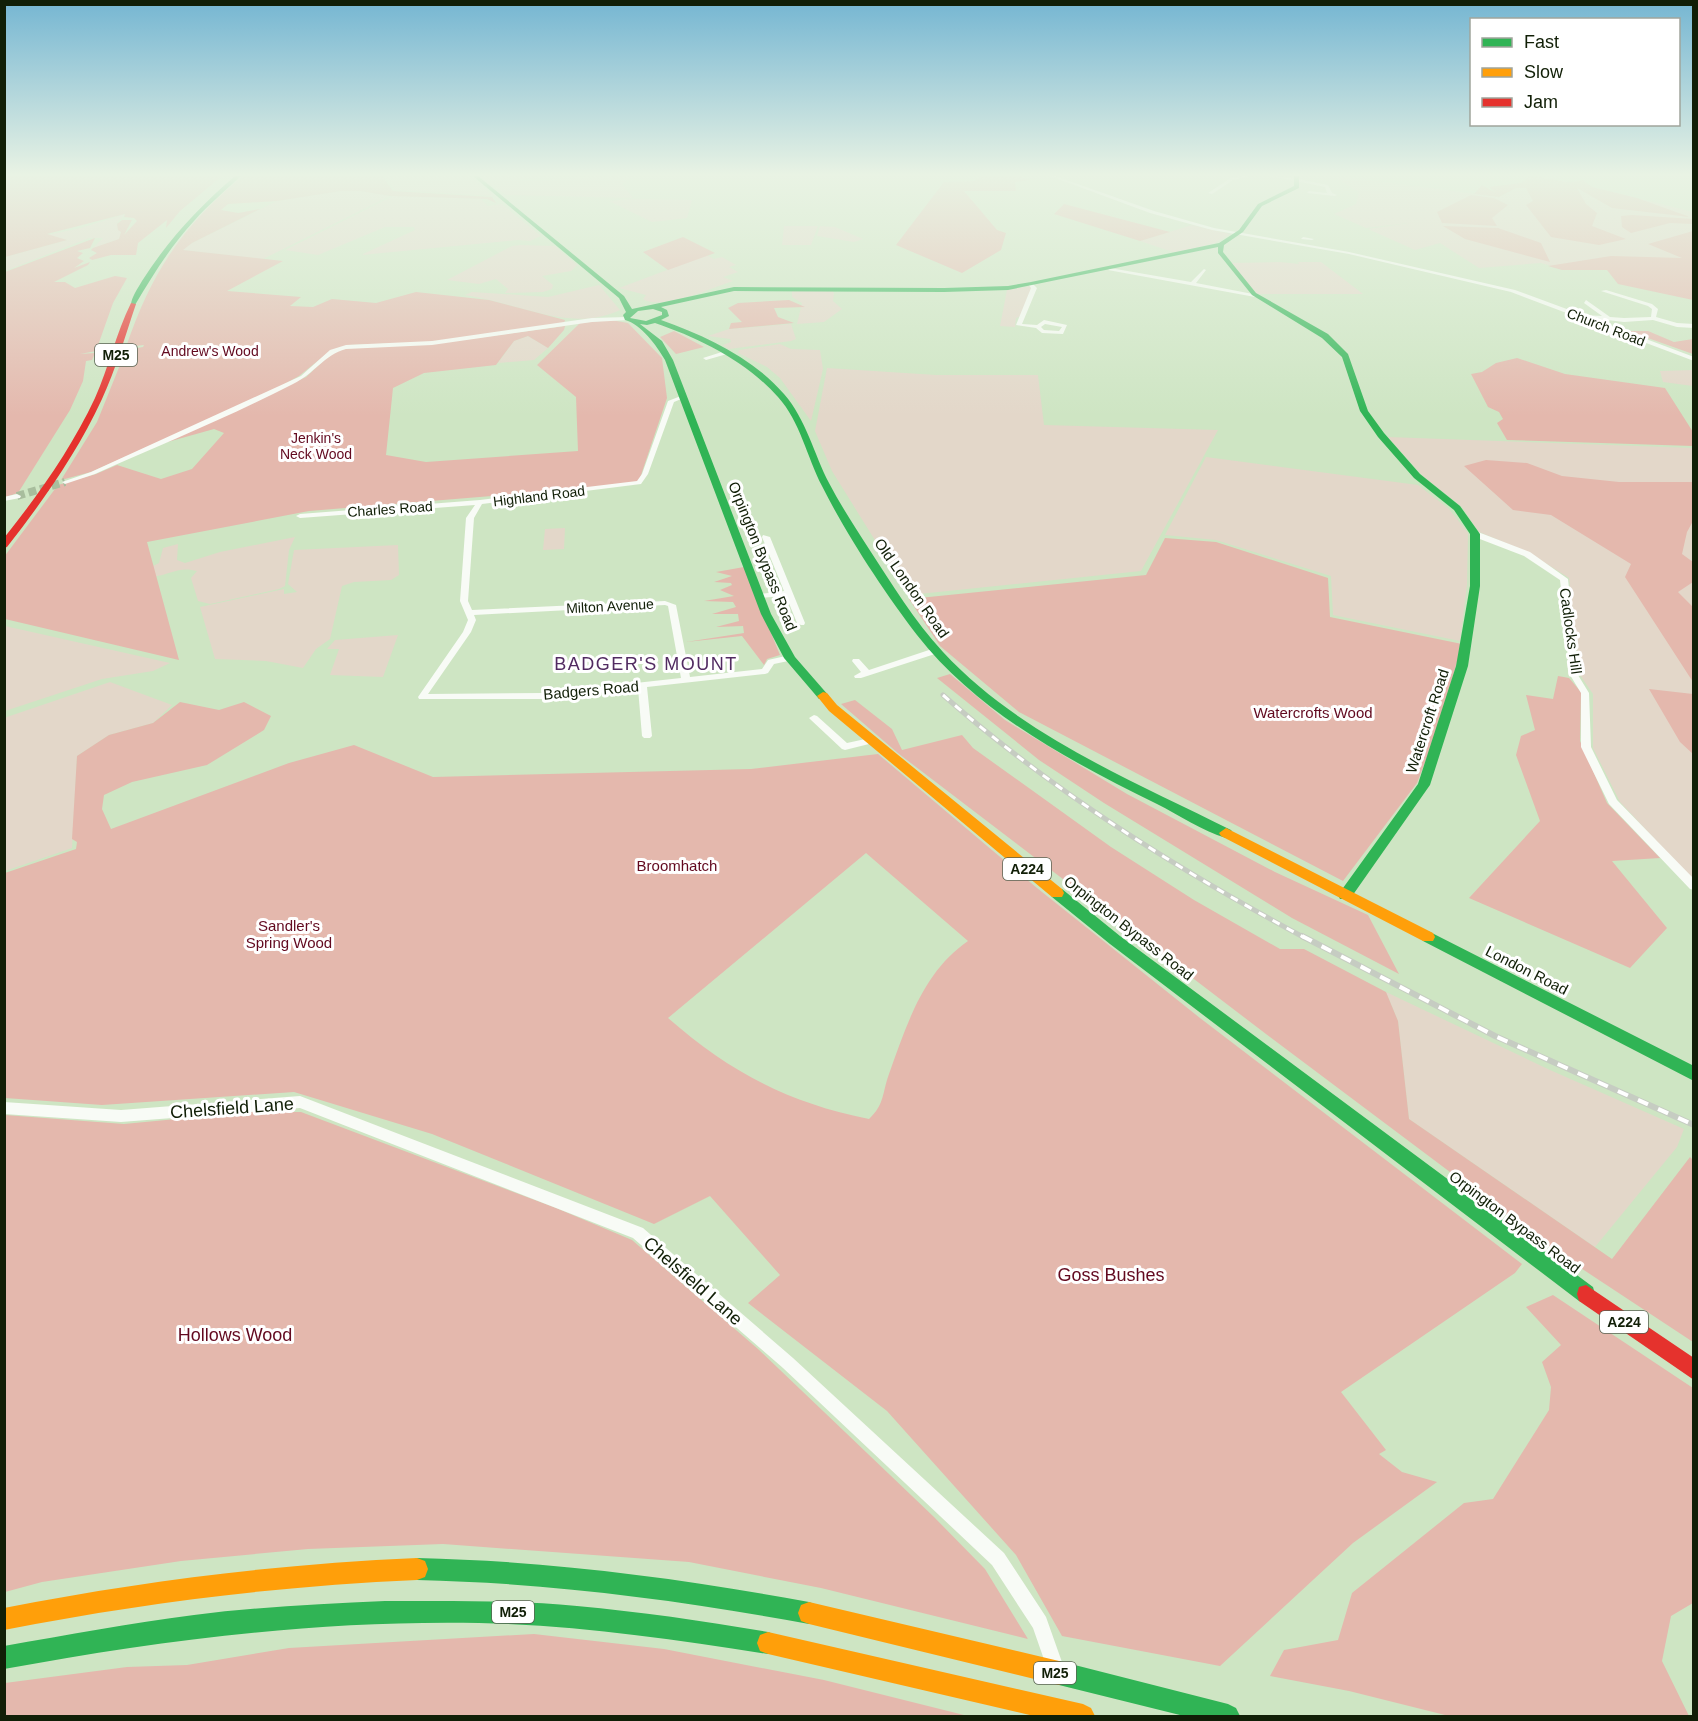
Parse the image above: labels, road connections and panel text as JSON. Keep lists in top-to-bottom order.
{
  "streets": {
    "main road": [
      "M25",
      "Orpington Bypass Road",
      "Old London Road",
      "Watercroft Road",
      "A224",
      "London Road"
    ],
    "street": [
      "Church Road",
      "Highland Road",
      "Charles Road",
      "Milton Avenue",
      "Cadlocks Hill",
      "Badgers Road",
      "Chelsfield Lane"
    ]
  },
  "crossings": [
    ["Highland Road", "Charles Road"],
    ["Highland Road", "Orpington Bypass Road"],
    ["Highland Road", "Milton Avenue"],
    ["Highland Road", "Badgers Road"],
    ["Orpington Bypass Road", "Old London Road"],
    ["Orpington Bypass Road", "Badgers Road"],
    ["Orpington Bypass Road", "A224"],
    ["Old London Road", "Watercroft Road"],
    ["Old London Road", "A224"],
    ["Old London Road", "London Road"],
    ["Milton Avenue", "Badgers Road"],
    ["Cadlocks Hill", "Watercroft Road"],
    ["Watercroft Road", "London Road"]
  ],
  "districts": ["BADGER'S MOUNT"],
  "parks": [
    "Andrew's Wood",
    "Jenkin's Neck Wood",
    "Watercrofts Wood",
    "Broomhatch",
    "Sandler's Spring Wood",
    "Goss Bushes",
    "Hollows Wood"
  ],
  "legend": ["Fast", "Slow", "Jam"]
}
